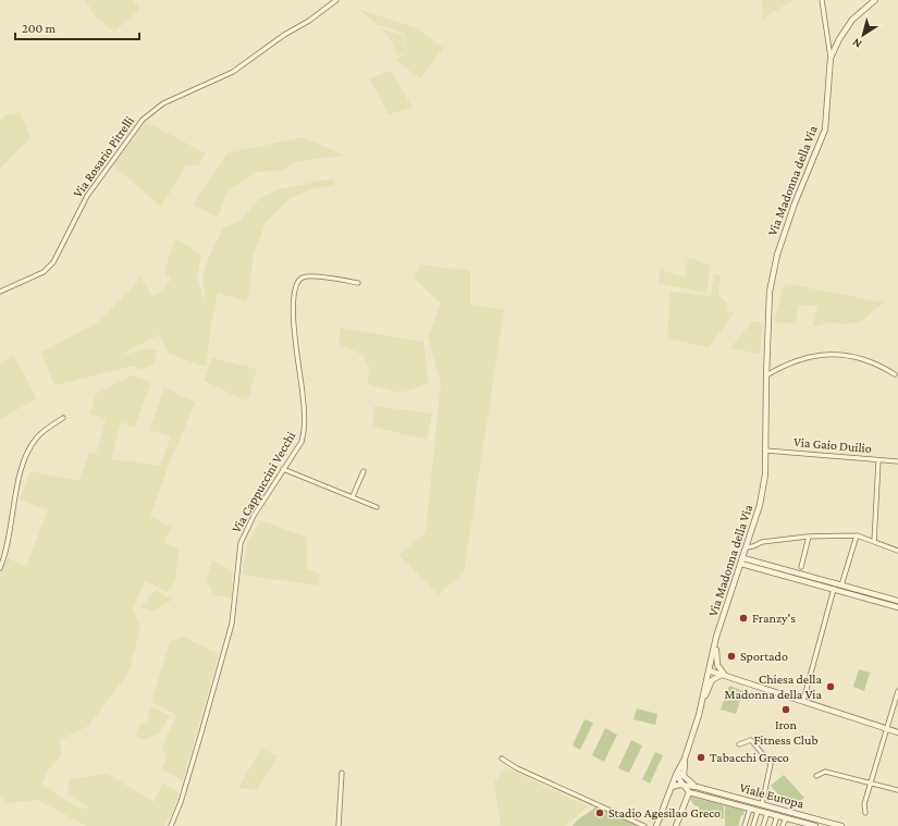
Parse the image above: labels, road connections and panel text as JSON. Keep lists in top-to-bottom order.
{
  "streets": {
    "street": [
      "Via Rosario Pitrelli",
      "Via Madonna della Via",
      "Via Gaio Duilio",
      "Via Cappuccini Vecchi",
      "Viale Europa"
    ]
  },
  "crossings": [
    ["Via Madonna della Via", "Via Gaio Duilio"]
  ],
  "places": [
    "Franzy's",
    "Sportado",
    "Chiesa della Madonna della Via",
    "Iron Fitness Club",
    "Tabacchi Greco",
    "Stadio Agesilao Greco"
  ],
  "scale_bar": "200 m",
  "north": "bottom left"
}
